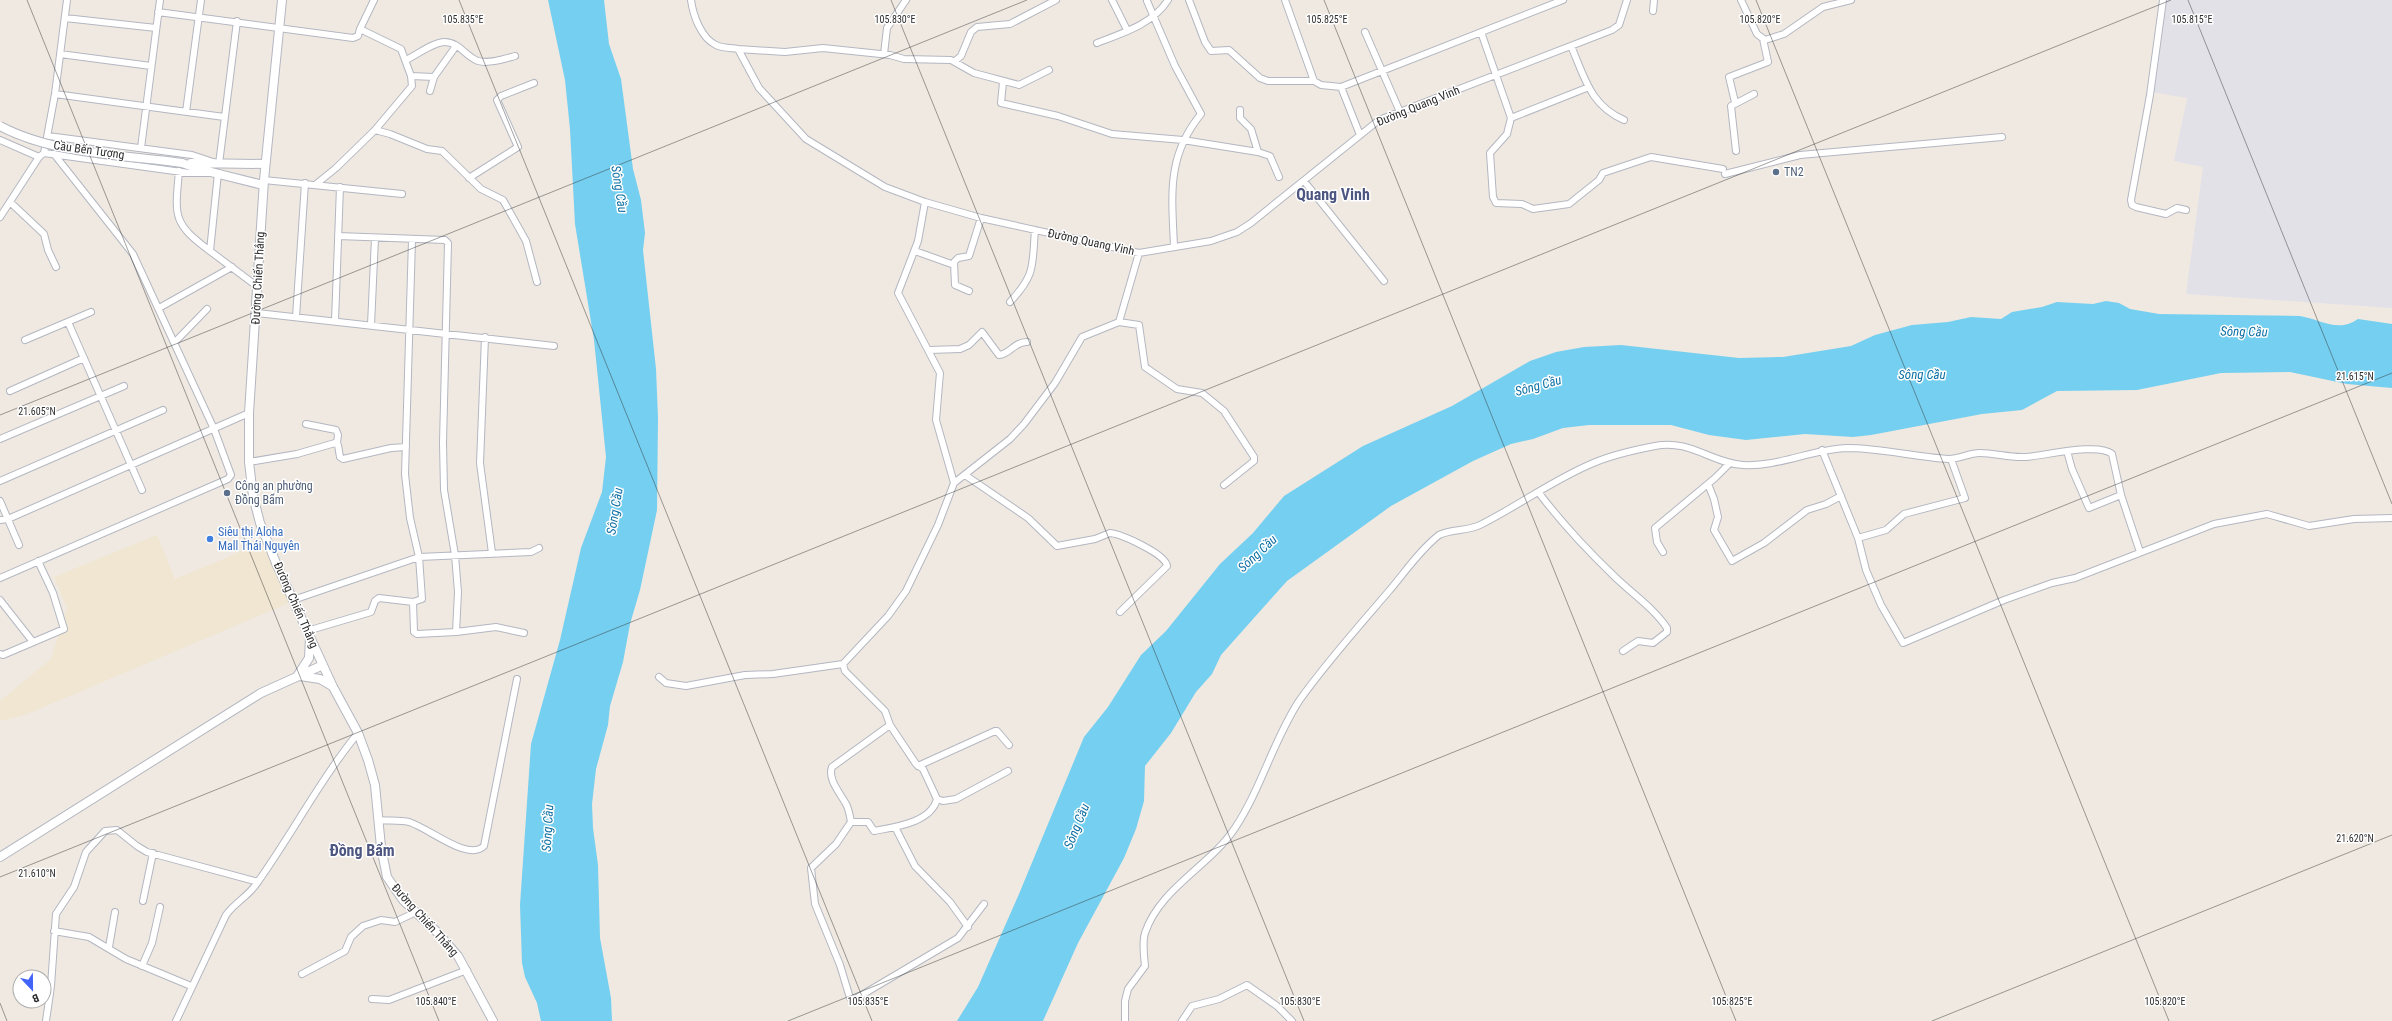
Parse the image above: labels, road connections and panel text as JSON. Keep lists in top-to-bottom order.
{
  "streets": {
    "main road": ["Cầu Bến Tượng", "Đường Chiến Thắng"],
    "street": ["Đường Quang Vinh"]
  },
  "districts": ["Quang Vinh", "Đồng Bẩm"],
  "water": ["Sông Cầu"],
  "places": ["TN2", "Công an phường Đồng Bẩm", "Siêu thị Aloha Mall Thái Nguyên"],
  "north": "bottom",
  "coordinates": [
    "105.835°E",
    "105.830°E",
    "105.825°E",
    "105.820°E",
    "105.815°E",
    "21.615°N",
    "21.605°N",
    "21.620°N",
    "21.610°N",
    "105.840°E"
  ]
}
